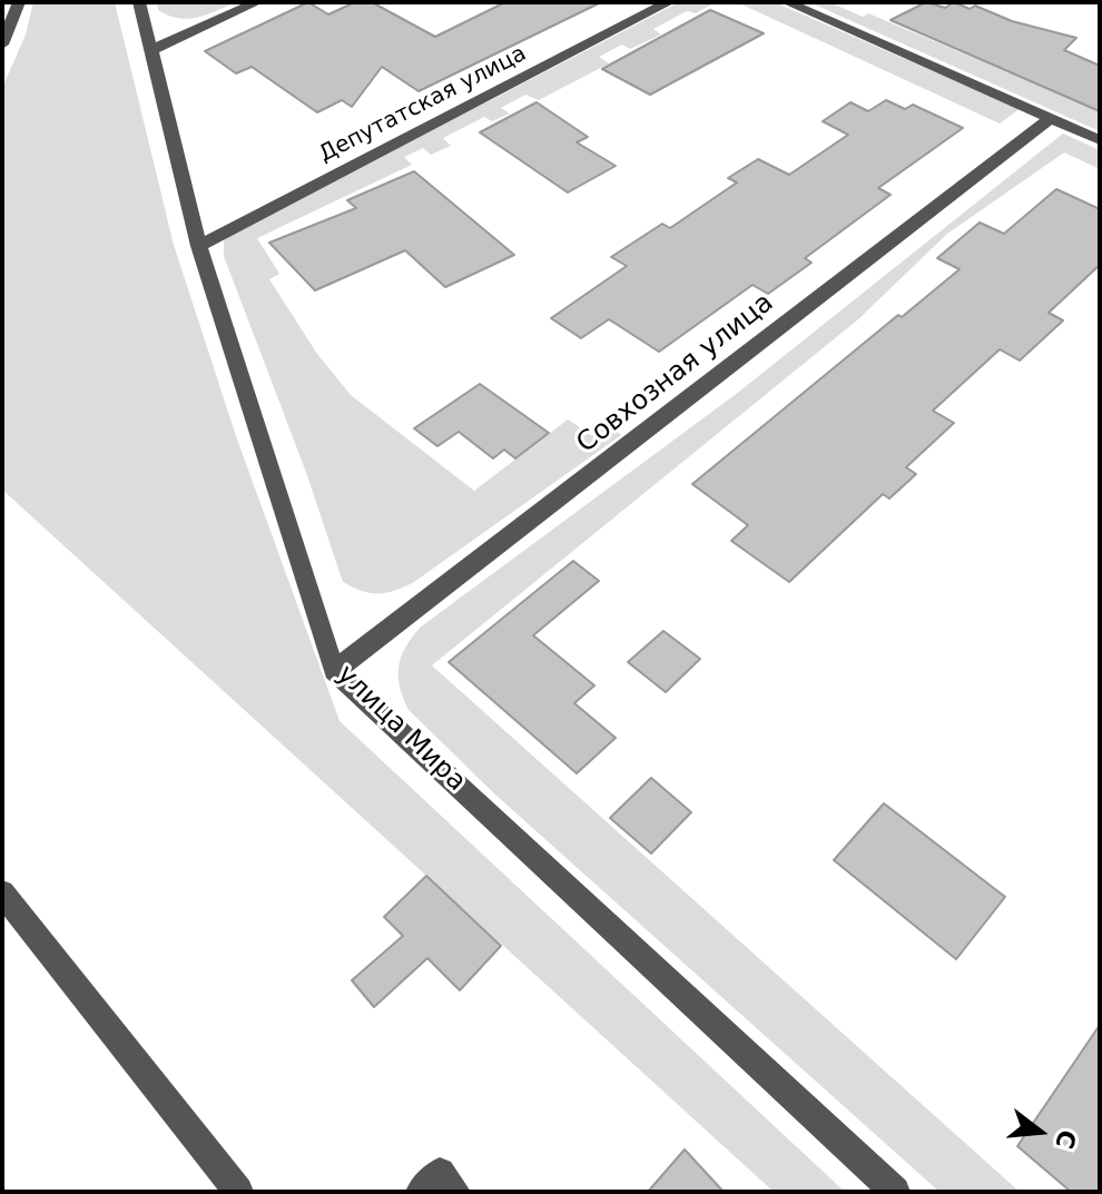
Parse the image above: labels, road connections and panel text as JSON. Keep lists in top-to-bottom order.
{
  "streets": {
    "street": ["Депутатская улица", "Совхозная улица", "улица Мира"]
  },
  "crossings": [
    ["Депутатская улица", "улица Мира"],
    ["Совхозная улица", "улица Мира"]
  ],
  "north": "right"
}
